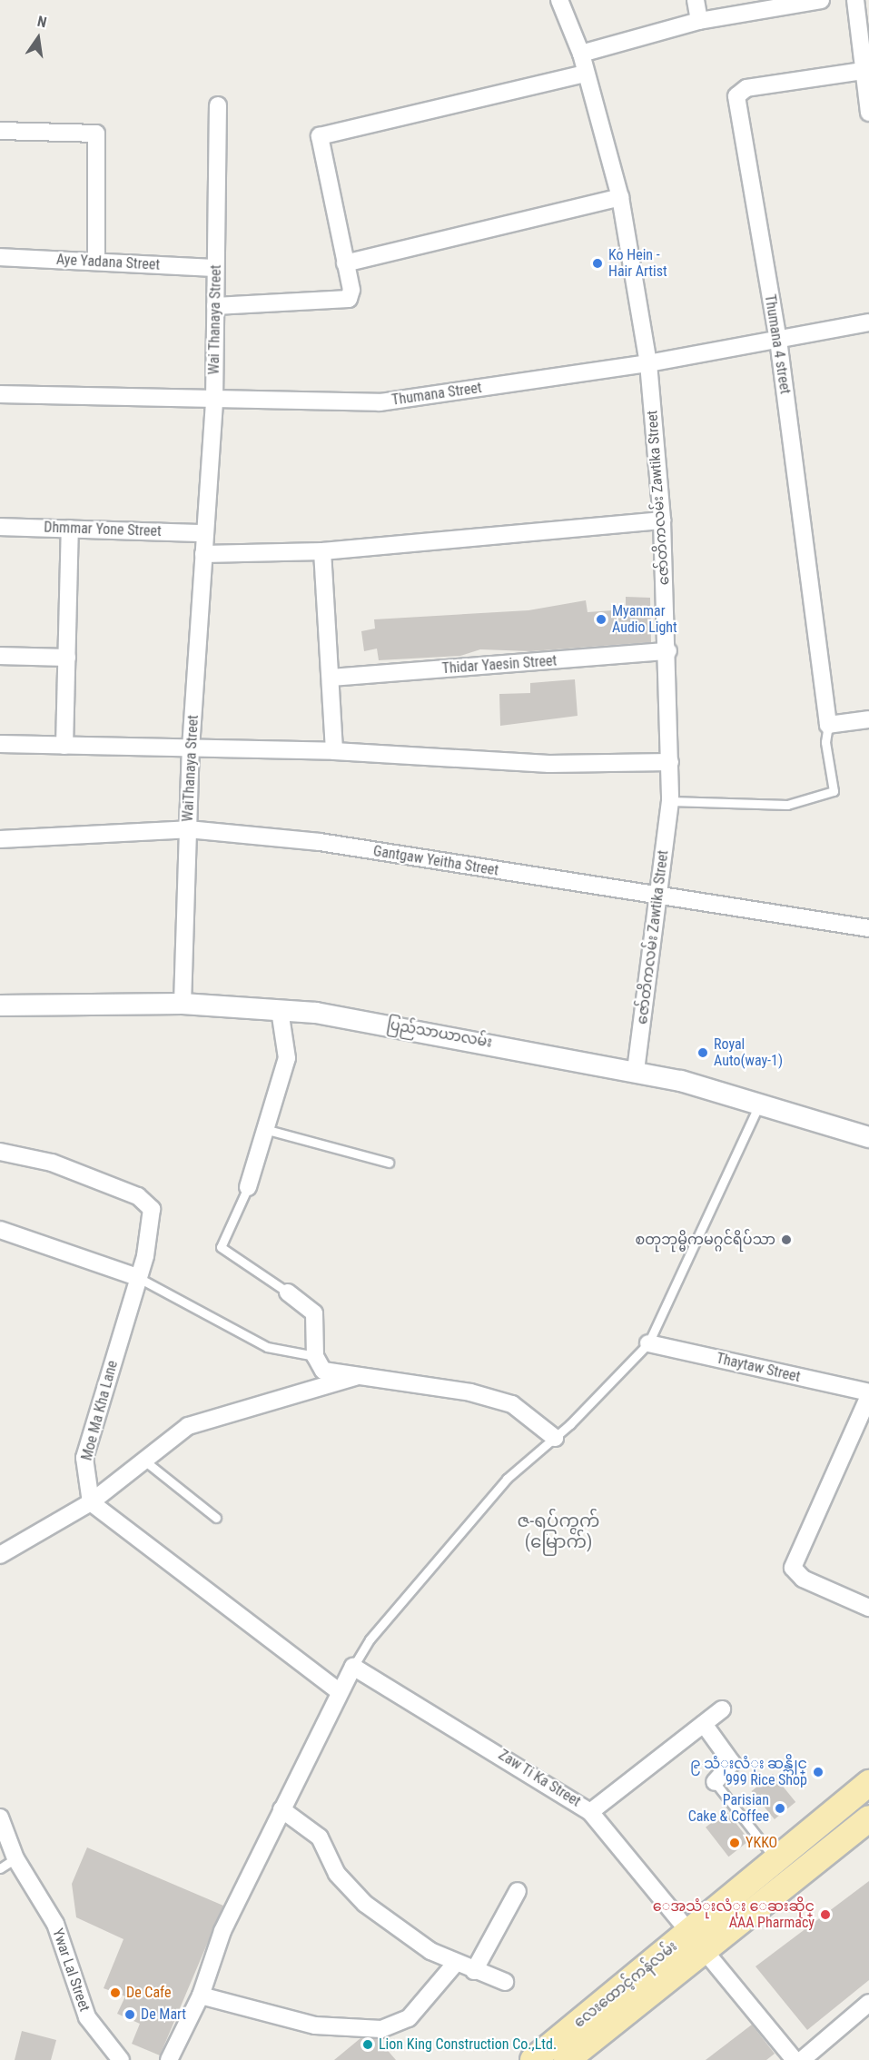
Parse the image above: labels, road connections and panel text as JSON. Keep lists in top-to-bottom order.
{
  "streets": {
    "main road": ["လေးထောင့်ကန်လမ်း"],
    "street": [
      "Aye Yadana Street",
      "Wai Thanaya Street",
      "Thumana 4 street",
      "Thumana Street",
      "ဇော်တိကလမ်း Zawtika Street",
      "Dhmmar Yone Street",
      "Thidar Yaesin Street",
      "WaiThanaya Street",
      "Gantgaw Yeitha Street",
      "ပြည်သာယာလမ်း",
      "Thaytaw Street",
      "Moe Ma Kha Lane",
      "Zaw Ti Ka Street",
      "Ywar Lal Street"
    ]
  },
  "crossings": [
    ["Aye Yadana Street", "Wai Thanaya Street"],
    ["Wai Thanaya Street", "Thumana Street"],
    ["Wai Thanaya Street", "Dhmmar Yone Street"],
    ["Wai Thanaya Street", "WaiThanaya Street"],
    ["Thumana 4 street", "Thumana Street"],
    ["Thumana Street", "ဇော်တိကလမ်း Zawtika Street"],
    ["ဇော်တိကလမ်း Zawtika Street", "Thidar Yaesin Street"],
    ["ဇော်တိကလမ်း Zawtika Street", "Gantgaw Yeitha Street"],
    ["ဇော်တိကလမ်း Zawtika Street", "ပြည်သာယာလမ်း"],
    ["Dhmmar Yone Street", "WaiThanaya Street"],
    ["WaiThanaya Street", "Gantgaw Yeitha Street"],
    ["WaiThanaya Street", "ပြည်သာယာလမ်း"],
    ["Zaw Ti Ka Street", "လေးထောင့်ကန်လမ်း"]
  ],
  "districts": ["ဇ-ရပ်ကွက် (မြောက်)"],
  "places": [
    "Ko Hein - Hair Artist",
    "Myanmar Audio Light",
    "Royal Auto(way-1)",
    "စတုဘုမ္မိကမဂ္ဂင်ရိပ်သာ",
    "၉ သံုးလံုး ဆန္ဆိုင္ 999 Rice Shop",
    "Parisian Cake & Coffee",
    "YKKO",
    "ေအသံုးလံုး ေဆးဆိုင္ AAA Pharmacy",
    "De Cafe",
    "De Mart",
    "Lion King Construction Co.,Ltd."
  ],
  "north": "top"
}
